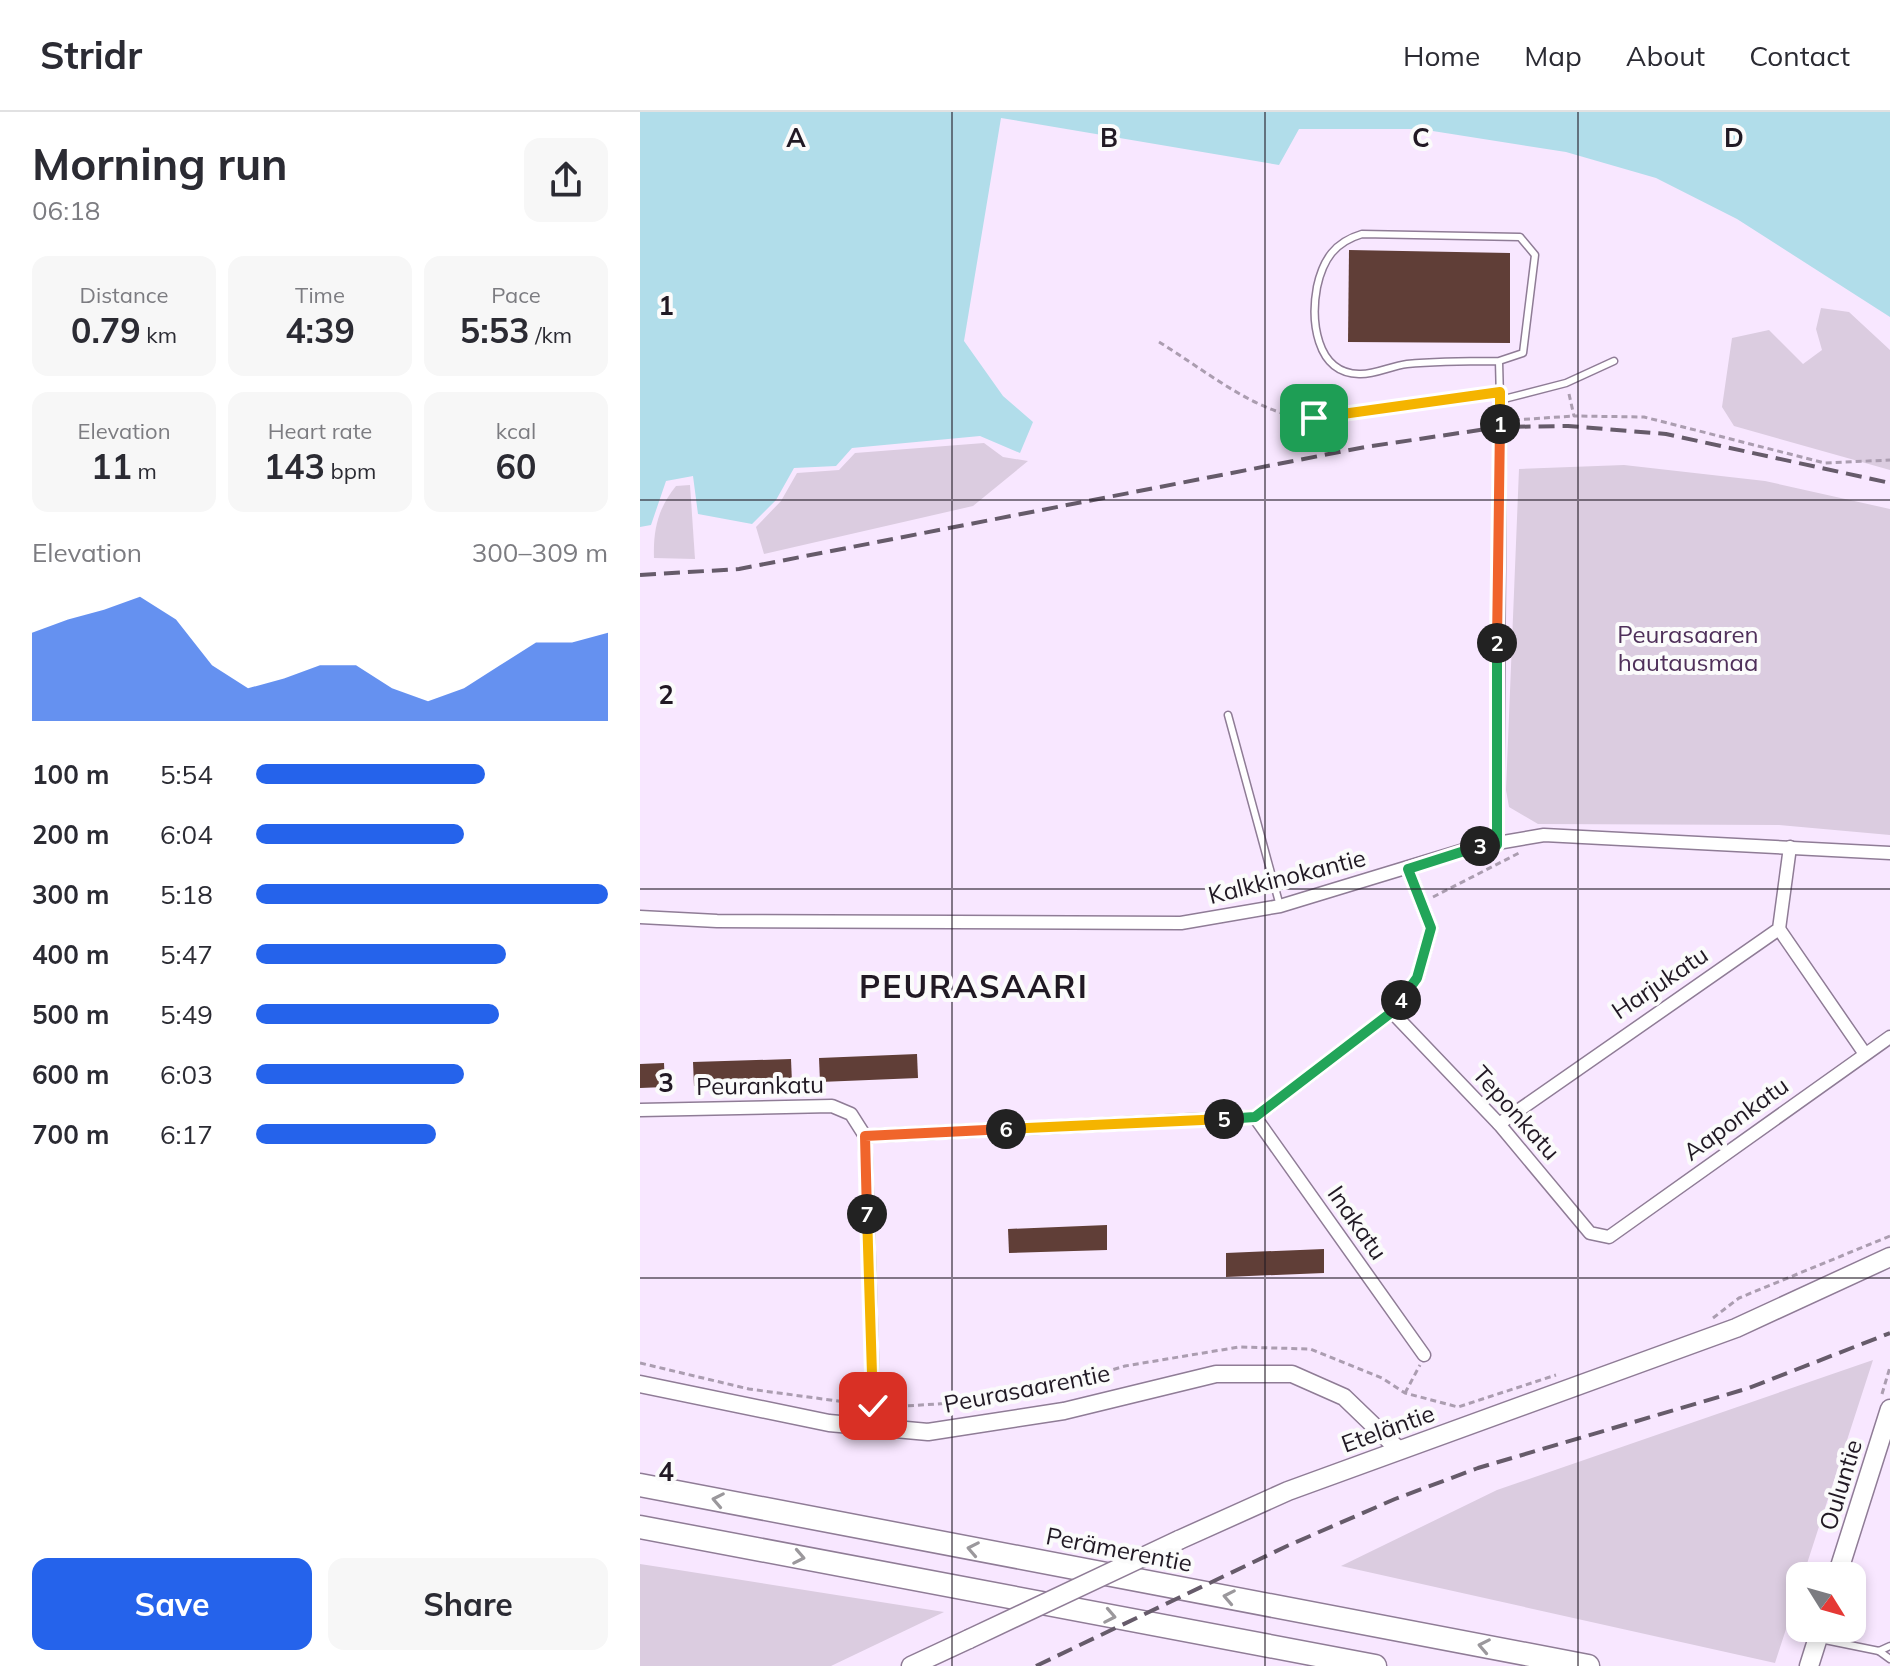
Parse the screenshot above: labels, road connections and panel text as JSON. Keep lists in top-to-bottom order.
{
  "streets": {
    "highway": ["Perämerentie"],
    "main road": ["Eteläntie", "Ouluntie"],
    "street": [
      "Kalkkinokantie",
      "Harjukatu",
      "Peurankatu",
      "Teponkatu",
      "Aaponkatu",
      "Inakatu",
      "Peurasaarentie"
    ]
  },
  "crossings": [
    ["Harjukatu", "Teponkatu"],
    ["Teponkatu", "Aaponkatu"],
    ["Peurasaarentie", "Eteläntie"]
  ],
  "districts": ["PEURASAARI"],
  "parks": ["Peurasaaren hautausmaa"],
  "north": "bottom right",
  "page": {
    "header": "Stridr",
    "nav": [
      "Home",
      "Map",
      "About",
      "Contact"
    ],
    "heading": ["Morning run", "06:18"],
    "stats": [
      ["Distance", "0.79 km"],
      ["Time", "4:39"],
      ["Pace", "5:53 /km"],
      ["Elevation", "11 m"],
      ["Heart rate", "143 bpm"],
      ["kcal", "60"]
    ],
    "pins": [
      "1",
      "2",
      "3",
      "4",
      "5",
      "6",
      "7"
    ],
    "chart": ["Elevation", "300–309 m"],
    "list": [
      {
        "name": "100 m",
        "note": "5:54"
      },
      {
        "name": "200 m",
        "note": "6:04"
      },
      {
        "name": "300 m",
        "note": "5:18"
      },
      {
        "name": "400 m",
        "note": "5:47"
      },
      {
        "name": "500 m",
        "note": "5:49"
      },
      {
        "name": "600 m",
        "note": "6:03"
      },
      {
        "name": "700 m",
        "note": "6:17"
      }
    ],
    "buttons": ["Save", "Share"]
  },
  "grid": {
    "columns": [
      "A",
      "B",
      "C",
      "D"
    ],
    "rows": [
      "1",
      "2",
      "3",
      "4"
    ]
  }
}
